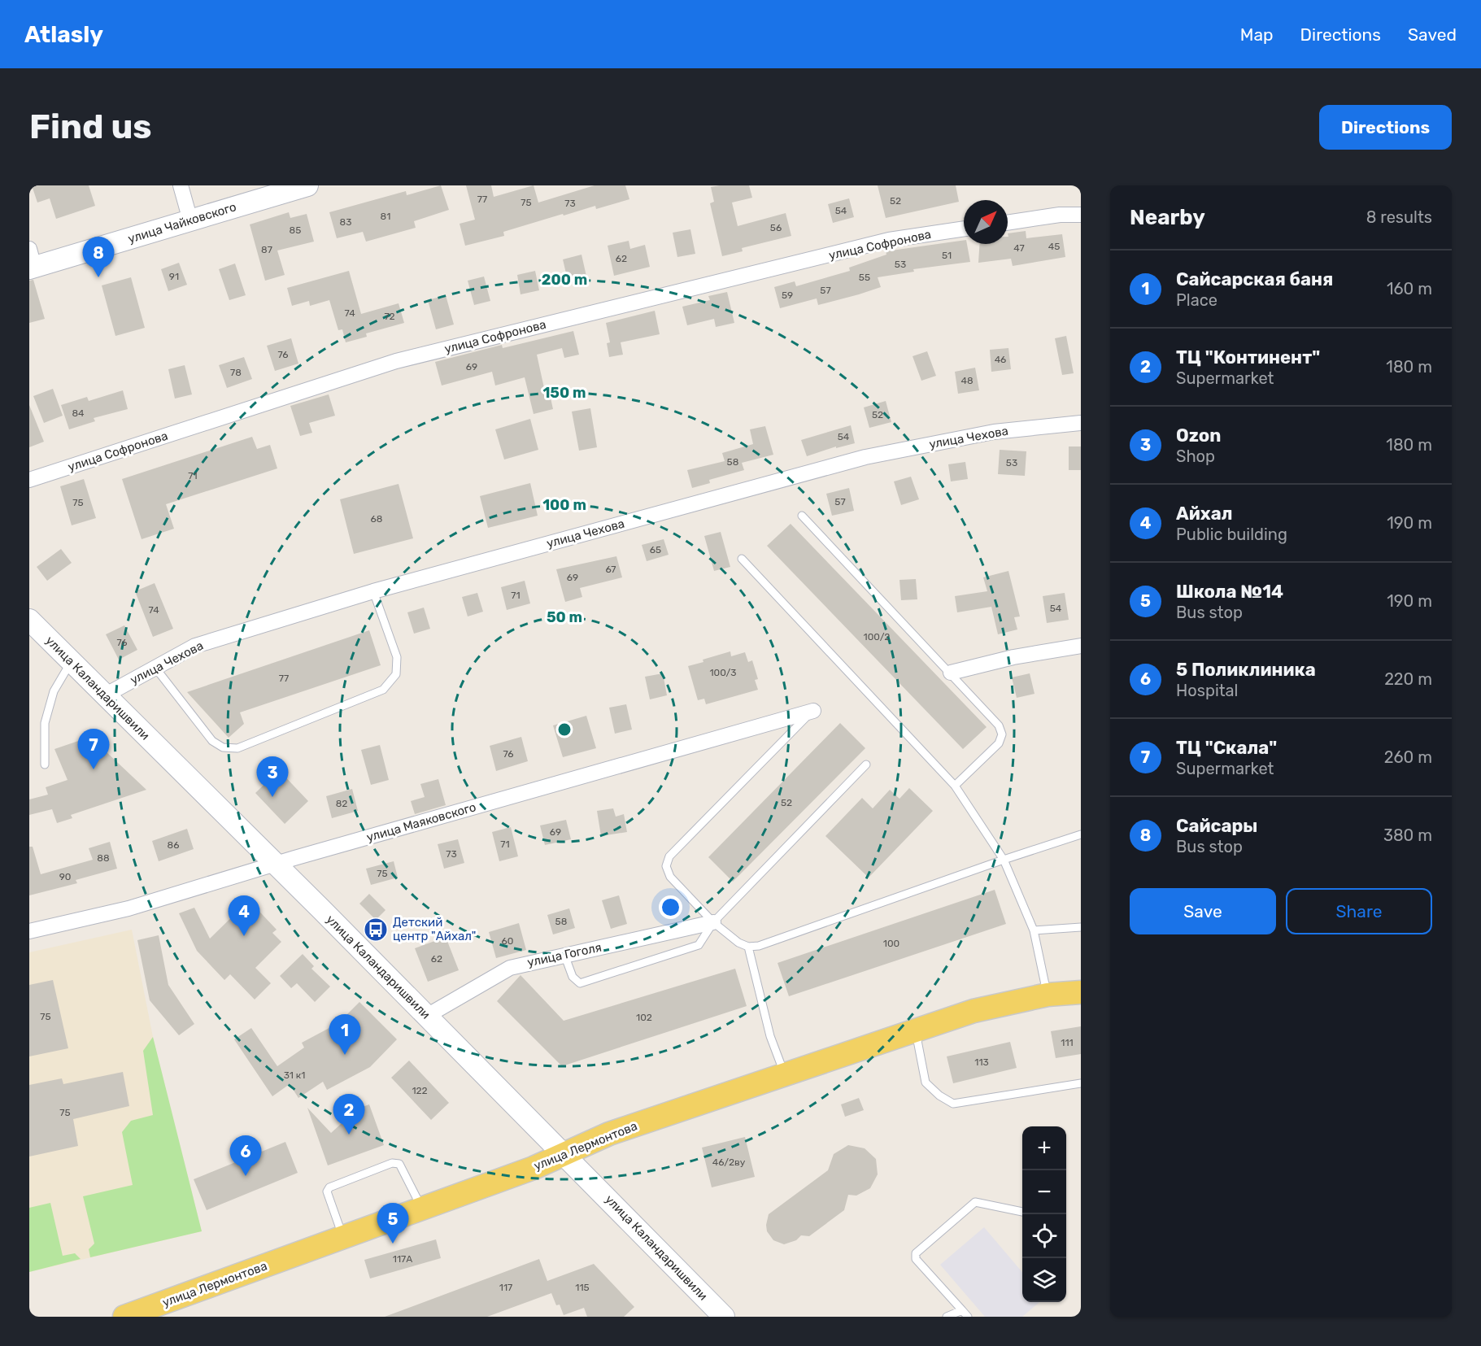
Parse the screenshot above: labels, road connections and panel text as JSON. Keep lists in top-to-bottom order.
{
  "streets": {
    "main road": ["улица Лермонтова"],
    "street": [
      "улица Чайковского",
      "улица Софронова",
      "улица Чехова",
      "улица Каландаришвили",
      "улица Маяковского",
      "улица Гоголя"
    ]
  },
  "crossings": [
    ["улица Чехова", "улица Каландаришвили"],
    ["улица Каландаришвили", "улица Маяковского"],
    ["улица Каландаришвили", "улица Гоголя"],
    ["улица Каландаришвили", "улица Лермонтова"]
  ],
  "places": {
    "bus stop": ["Детский центр \"Айхал\""]
  },
  "house_numbers": [
    "77",
    "52",
    "75",
    "73",
    "54",
    "81",
    "83",
    "56",
    "85",
    "45",
    "47",
    "87",
    "51",
    "62",
    "53",
    "91",
    "55",
    "57",
    "59",
    "74",
    "72",
    "76",
    "46",
    "69",
    "78",
    "48",
    "84",
    "52",
    "54",
    "58",
    "53",
    "71",
    "57",
    "75",
    "68",
    "65",
    "67",
    "69",
    "71",
    "54",
    "74",
    "100/2",
    "76",
    "100/3",
    "77",
    "76",
    "52",
    "82",
    "69",
    "71",
    "86",
    "73",
    "88",
    "75",
    "90",
    "58",
    "60",
    "100",
    "62",
    "75",
    "102",
    "111",
    "113",
    "31 к1",
    "122",
    "75",
    "46/2ву",
    "117А",
    "117",
    "115"
  ],
  "north": "top right",
  "page": {
    "header": "Atlasly",
    "nav": ["Map", "Directions", "Saved"],
    "buttons": [
      "Directions",
      ["Save", "Share"]
    ],
    "title": "Find us",
    "heading": ["Nearby", "8 results"],
    "pins": [
      "8",
      "7",
      "3",
      "4",
      "1",
      "2",
      "6",
      "5"
    ],
    "list": [
      {
        "mark": "1",
        "name": "Сайсарская баня",
        "note": "Place",
        "value": "160 m"
      },
      {
        "mark": "2",
        "name": "ТЦ \"Континент\"",
        "note": "Supermarket",
        "value": "180 m"
      },
      {
        "mark": "3",
        "name": "Ozon",
        "note": "Shop",
        "value": "180 m"
      },
      {
        "mark": "4",
        "name": "Айхал",
        "note": "Public building",
        "value": "190 m"
      },
      {
        "mark": "5",
        "name": "Школа №14",
        "note": "Bus stop",
        "value": "190 m"
      },
      {
        "mark": "6",
        "name": "5 Поликлиника",
        "note": "Hospital",
        "value": "220 m"
      },
      {
        "mark": "7",
        "name": "ТЦ \"Скала\"",
        "note": "Supermarket",
        "value": "260 m"
      },
      {
        "mark": "8",
        "name": "Сайсары",
        "note": "Bus stop",
        "value": "380 m"
      }
    ],
    "map_buttons": ["+", "−"]
  },
  "rings": [
    "200 m",
    "150 m",
    "100 m",
    "50 m"
  ]
}
